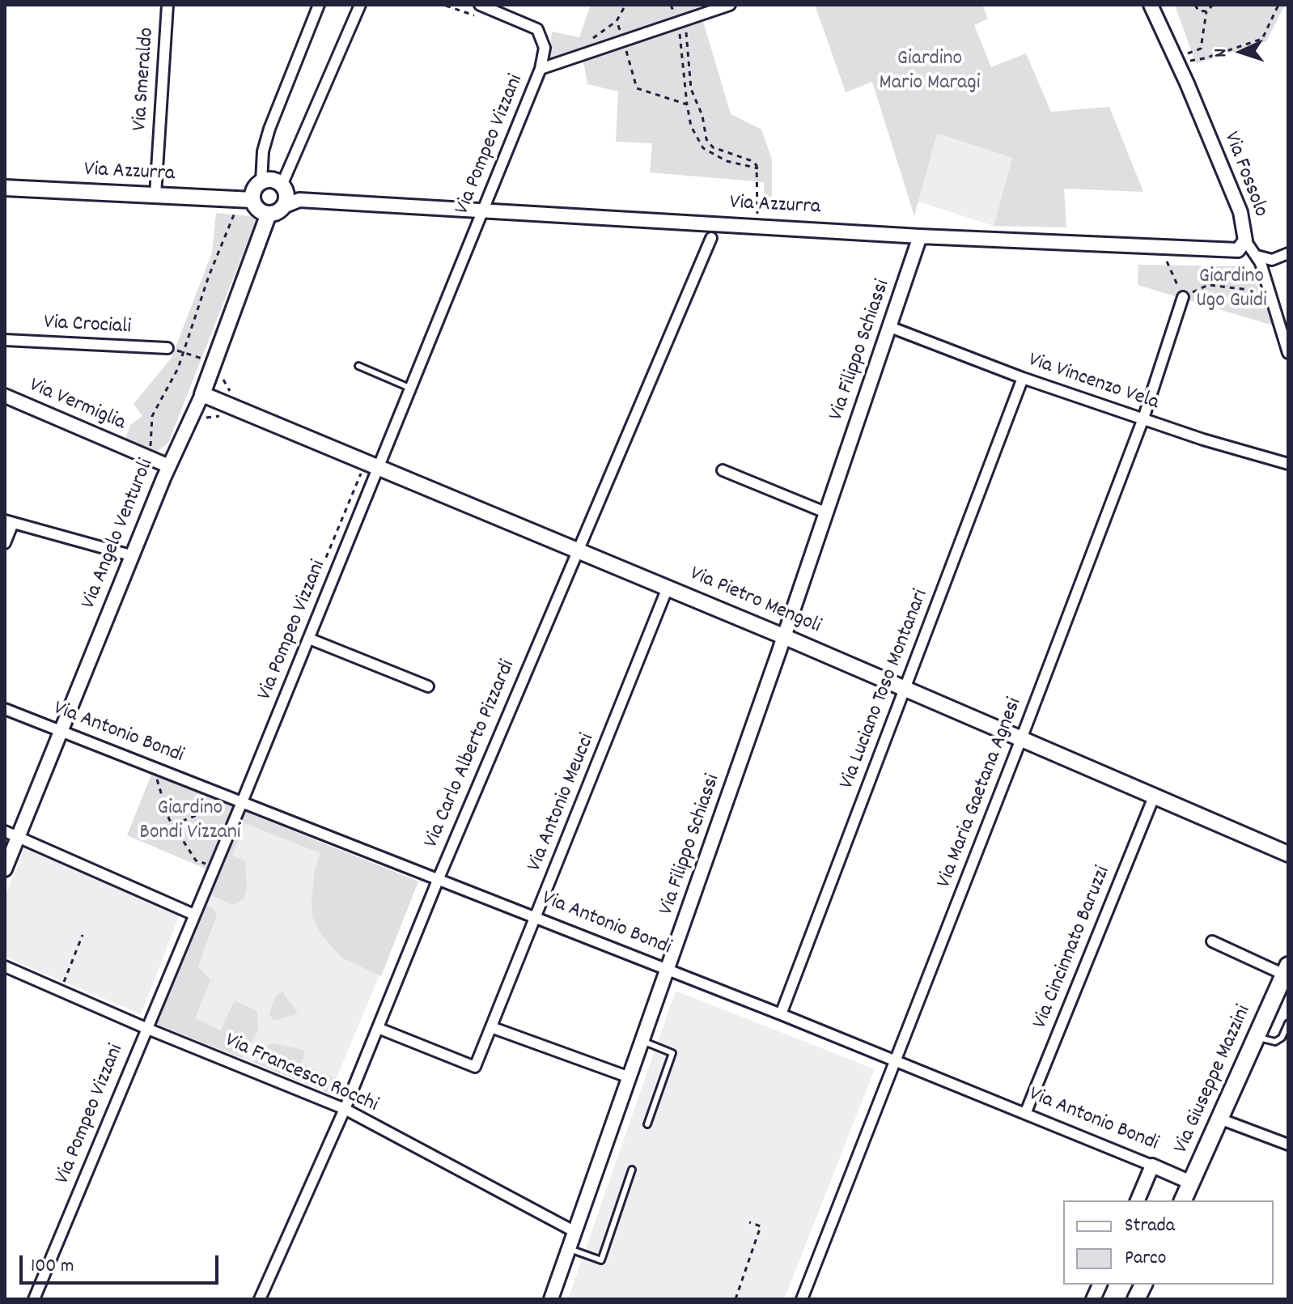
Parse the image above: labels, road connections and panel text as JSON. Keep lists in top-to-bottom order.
{
  "streets": {
    "main road": [
      "Via Azzurra",
      "Via Angelo Venturoli",
      "Via Pietro Mengoli",
      "Via Giuseppe Mazzini"
    ],
    "street": [
      "Via Smeraldo",
      "Via Pompeo Vizzani",
      "Via Fossolo",
      "Via Crociali",
      "Via Filippo Schiassi",
      "Via Vincenzo Vela",
      "Via Vermiglia",
      "Via Luciano Toso Montanari",
      "Via Antonio Bondi",
      "Via Carlo Alberto Pizzardi",
      "Via Maria Gaetana Agnesi",
      "Via Antonio Meucci",
      "Via Cincinnato Baruzzi",
      "Via Francesco Rocchi"
    ]
  },
  "crossings": [
    ["Via Smeraldo", "Via Azzurra"],
    ["Via Pompeo Vizzani", "Via Azzurra"],
    ["Via Pompeo Vizzani", "Via Pietro Mengoli"],
    ["Via Pompeo Vizzani", "Via Antonio Bondi"],
    ["Via Pompeo Vizzani", "Via Francesco Rocchi"],
    ["Via Azzurra", "Via Fossolo"],
    ["Via Azzurra", "Via Filippo Schiassi"],
    ["Via Azzurra", "Via Angelo Venturoli"],
    ["Via Azzurra", "Via Carlo Alberto Pizzardi"],
    ["Via Filippo Schiassi", "Via Vincenzo Vela"],
    ["Via Filippo Schiassi", "Via Pietro Mengoli"],
    ["Via Filippo Schiassi", "Via Antonio Bondi"],
    ["Via Filippo Schiassi", "Via Francesco Rocchi"],
    ["Via Vincenzo Vela", "Via Luciano Toso Montanari"],
    ["Via Vincenzo Vela", "Via Maria Gaetana Agnesi"],
    ["Via Vermiglia", "Via Angelo Venturoli"],
    ["Via Angelo Venturoli", "Via Pietro Mengoli"],
    ["Via Angelo Venturoli", "Via Antonio Bondi"],
    ["Via Pietro Mengoli", "Via Luciano Toso Montanari"],
    ["Via Pietro Mengoli", "Via Carlo Alberto Pizzardi"],
    ["Via Pietro Mengoli", "Via Maria Gaetana Agnesi"],
    ["Via Pietro Mengoli", "Via Antonio Meucci"],
    ["Via Pietro Mengoli", "Via Cincinnato Baruzzi"],
    ["Via Luciano Toso Montanari", "Via Antonio Bondi"],
    ["Via Antonio Bondi", "Via Carlo Alberto Pizzardi"],
    ["Via Antonio Bondi", "Via Maria Gaetana Agnesi"],
    ["Via Antonio Bondi", "Via Antonio Meucci"],
    ["Via Antonio Bondi", "Via Cincinnato Baruzzi"],
    ["Via Antonio Bondi", "Via Giuseppe Mazzini"],
    ["Via Carlo Alberto Pizzardi", "Via Antonio Meucci"],
    ["Via Carlo Alberto Pizzardi", "Via Francesco Rocchi"]
  ],
  "parks": ["Giardino Mario Maragi", "Giardino Ugo Guidi", "Giardino Bondi Vizzani"],
  "legend": ["Strada", "Parco"],
  "scale_bar": "100 m",
  "north": "left"
}
